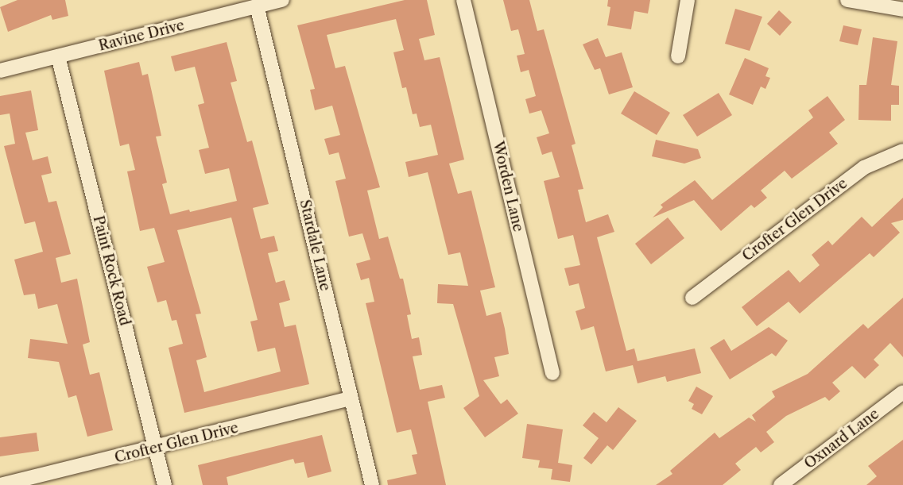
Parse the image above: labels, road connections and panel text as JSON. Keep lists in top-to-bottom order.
{
  "streets": {
    "street": [
      "Ravine Drive",
      "Worden Lane",
      "Crofter Glen Drive",
      "Stardale Lane",
      "Paint Rock Road",
      "Oxnard Lane"
    ]
  },
  "crossings": [
    ["Ravine Drive", "Stardale Lane"],
    ["Ravine Drive", "Paint Rock Road"],
    ["Crofter Glen Drive", "Stardale Lane"],
    ["Crofter Glen Drive", "Paint Rock Road"]
  ]
}
